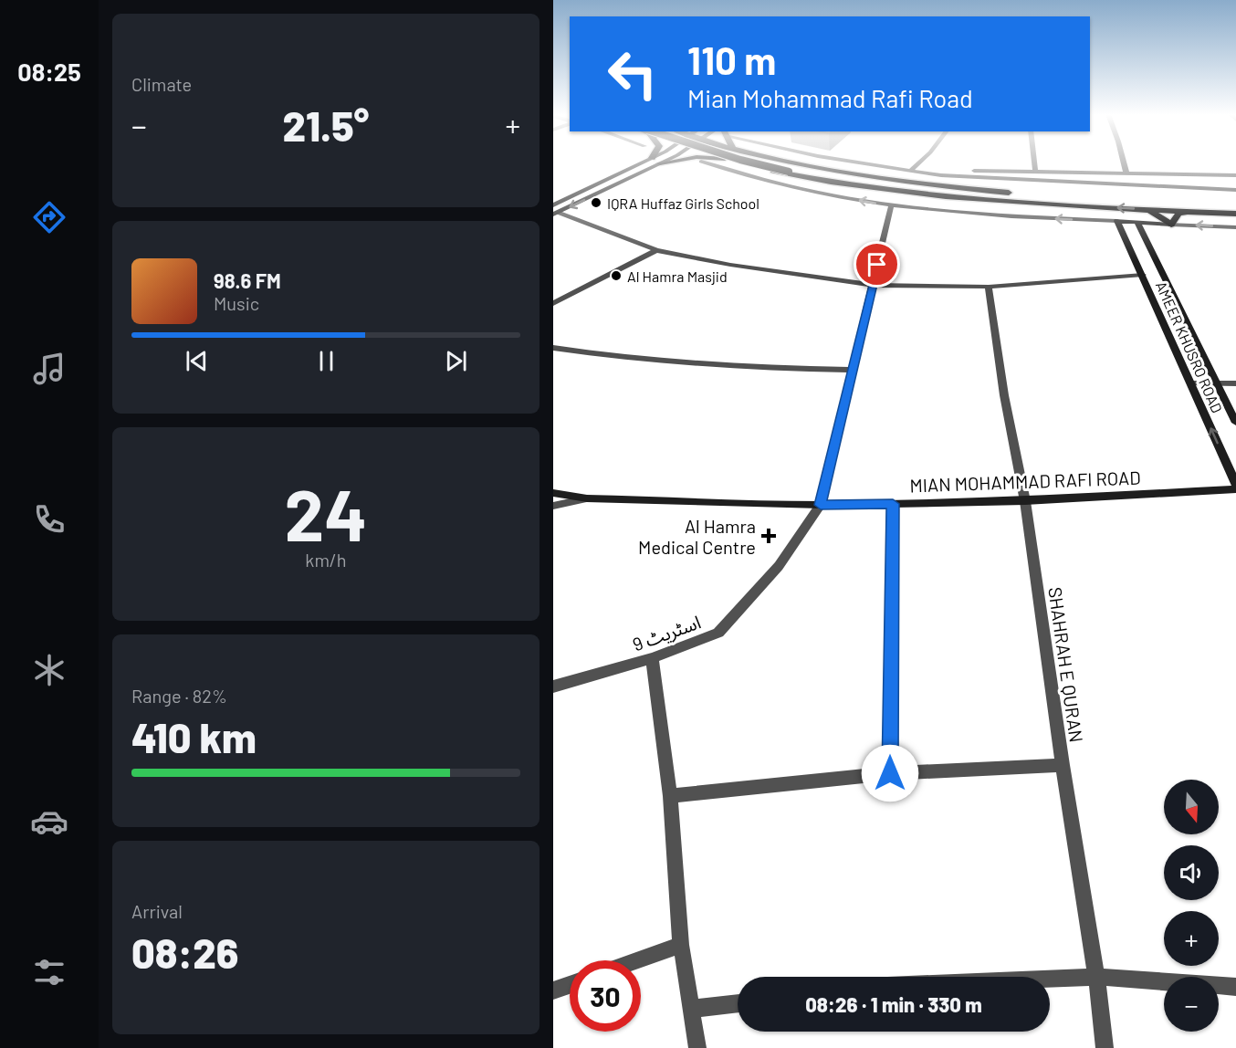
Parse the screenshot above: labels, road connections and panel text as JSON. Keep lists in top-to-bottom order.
{
  "streets": {
    "main road": ["AMEER KHUSRO ROAD", "MIAN MOHAMMAD RAFI ROAD"],
    "street": ["اسٹریٹ 9", "SHAHRAH E QURAN"]
  },
  "crossings": [
    ["MIAN MOHAMMAD RAFI ROAD", "اسٹریٹ 9"],
    ["MIAN MOHAMMAD RAFI ROAD", "SHAHRAH E QURAN"]
  ],
  "places": {
    "other": ["IQRA Huffaz Girls School", "Al Hamra Masjid"],
    "health": ["Al Hamra Medical Centre"]
  },
  "north": "bottom",
  "page": {
    "tabs": "08:25",
    "tile": [
      "Climate",
      ["24", "km/h"],
      ["Range · 82%", "410 km"],
      ["Arrival", "08:26"]
    ],
    "turn": ["110 m", "Mian Mohammad Rafi Road"],
    "heat": ["−", "21.5°", "+"],
    "song": ["98.6 FM", "Music"],
    "map_buttons": ["+", "−"],
    "limit": "30",
    "trip": "08:26 · 1 min · 330 m"
  }
}
